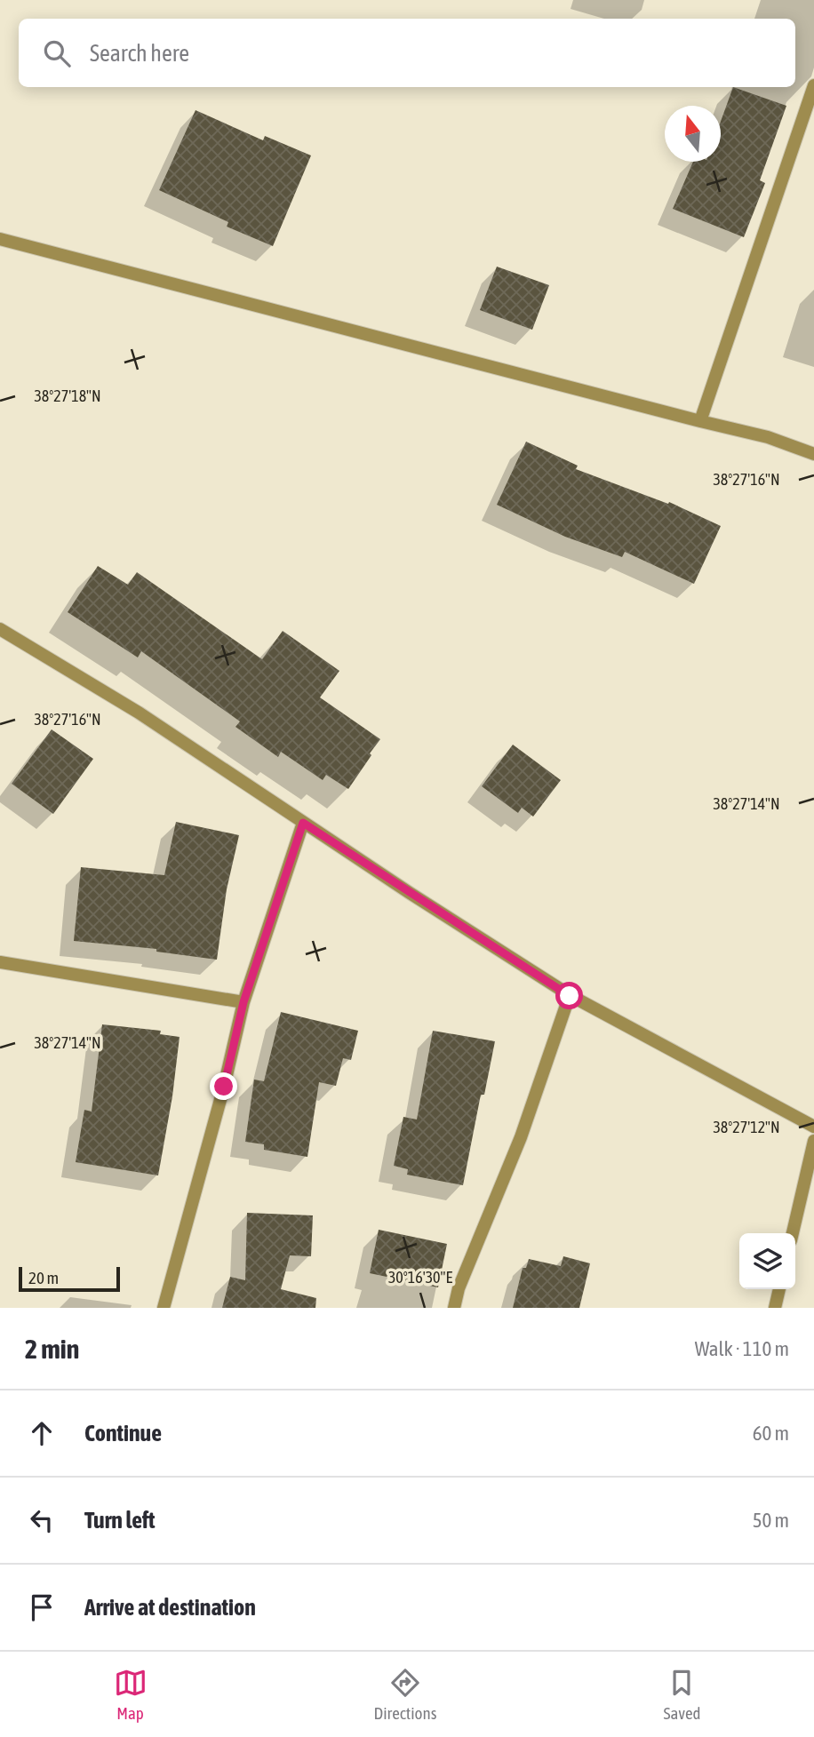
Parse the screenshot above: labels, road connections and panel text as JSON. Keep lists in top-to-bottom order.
{
  "scale_bar": "20 m",
  "north": "top",
  "page": {
    "search": "Search here",
    "scale": "20 m",
    "heading": ["2 min", "Walk · 110 m"],
    "list": [
      ["Continue", "60 m"],
      ["Turn left", "50 m"],
      "Arrive at destination"
    ],
    "nav": ["Map", "Directions", "Saved"]
  },
  "coordinates": [
    "38°27'18\"N",
    "38°27'16\"N",
    "38°27'14\"N",
    "38°27'12\"N",
    "30°16'30\"E"
  ]
}
